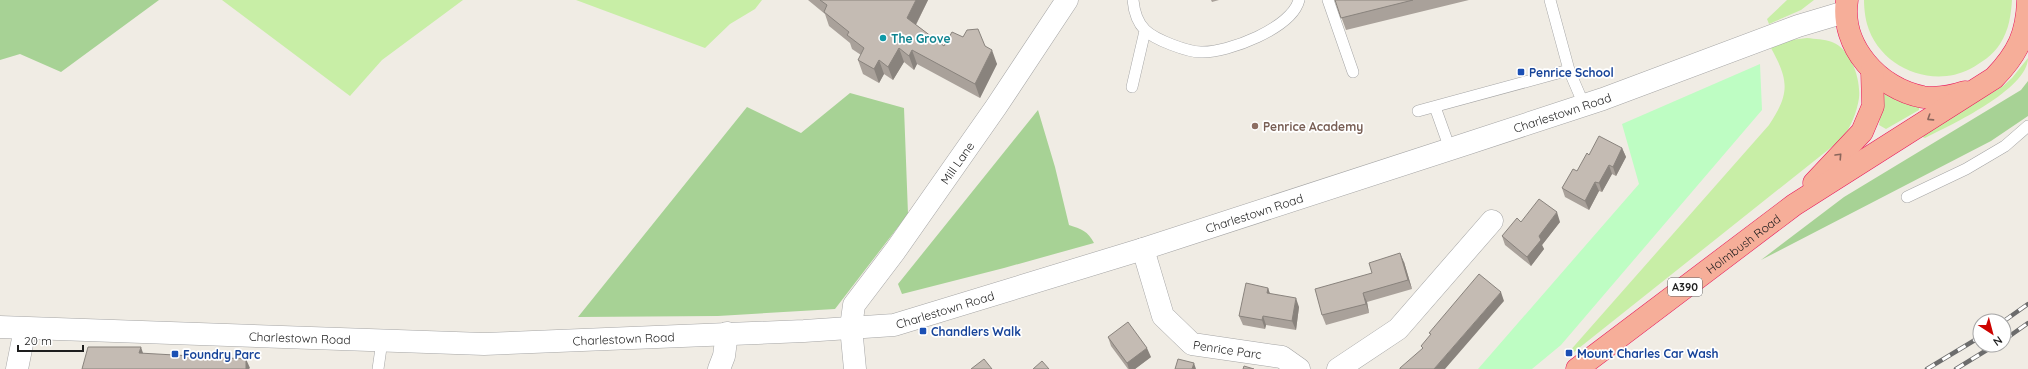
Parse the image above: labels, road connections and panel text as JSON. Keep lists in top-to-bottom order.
{
  "streets": {
    "highway": ["Holmbush Road", "A390"],
    "street": ["Charlestown Road", "Mill Lane", "Penrice Parc"]
  },
  "crossings": [
    ["Charlestown Road", "Mill Lane"],
    ["Charlestown Road", "A390"],
    ["Charlestown Road", "Penrice Parc"],
    ["Holmbush Road", "A390"]
  ],
  "places": {
    "other": ["The Grove", "Penrice Academy"],
    "transit": [
      "Penrice School",
      "Chandlers Walk",
      "Mount Charles Car Wash",
      "Foundry Parc"
    ]
  },
  "scale_bar": "20 m",
  "north": "bottom right"
}
